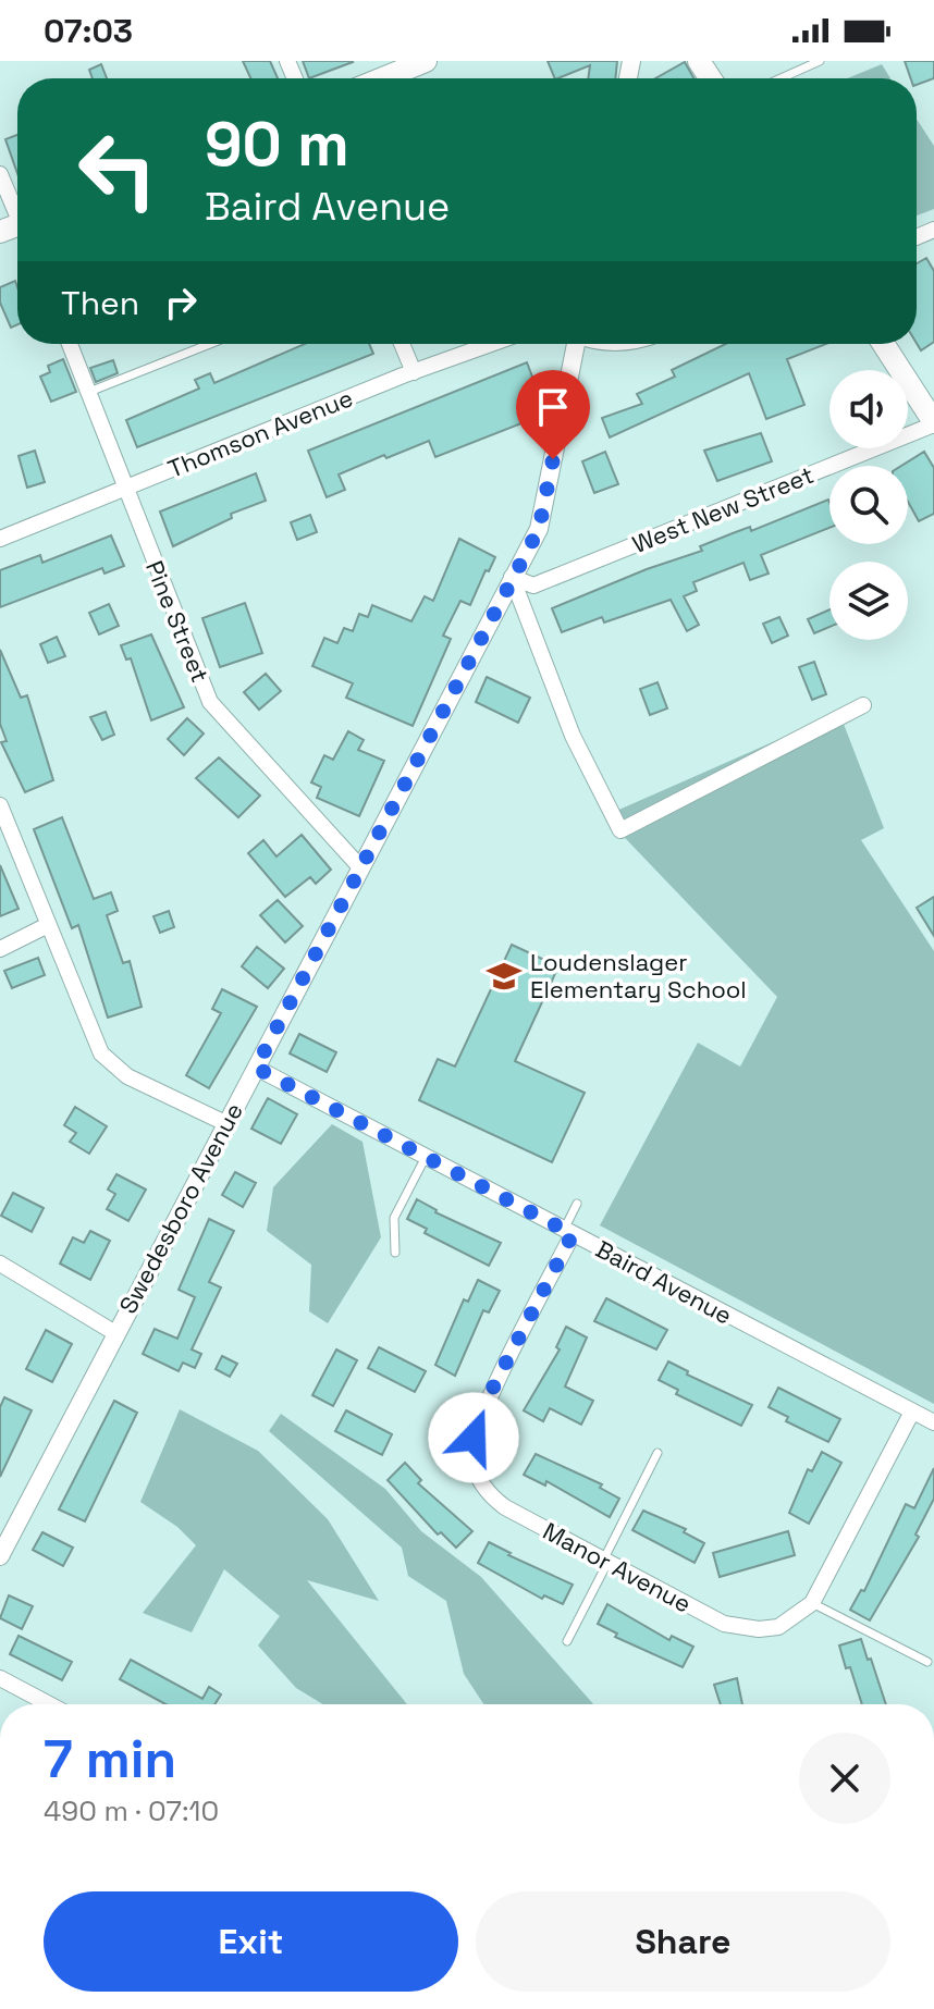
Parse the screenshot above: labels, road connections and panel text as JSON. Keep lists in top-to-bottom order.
{
  "streets": {
    "street": [
      "Thomson Avenue",
      "West New Street",
      "Pine Street",
      "Swedesboro Avenue",
      "Baird Avenue",
      "Manor Avenue"
    ]
  },
  "crossings": [
    ["Thomson Avenue", "Pine Street"],
    ["West New Street", "Swedesboro Avenue"],
    ["Pine Street", "Swedesboro Avenue"],
    ["Swedesboro Avenue", "Baird Avenue"],
    ["Baird Avenue", "Manor Avenue"]
  ],
  "places": {
    "school or university": ["Loudenslager Elementary School"]
  },
  "page": {
    "status": "07:03",
    "turn": ["90 m", "Baird Avenue"],
    "then": "Then",
    "heading": ["7 min", "490 m · 07:10"],
    "buttons": ["Exit", "Share"]
  }
}
